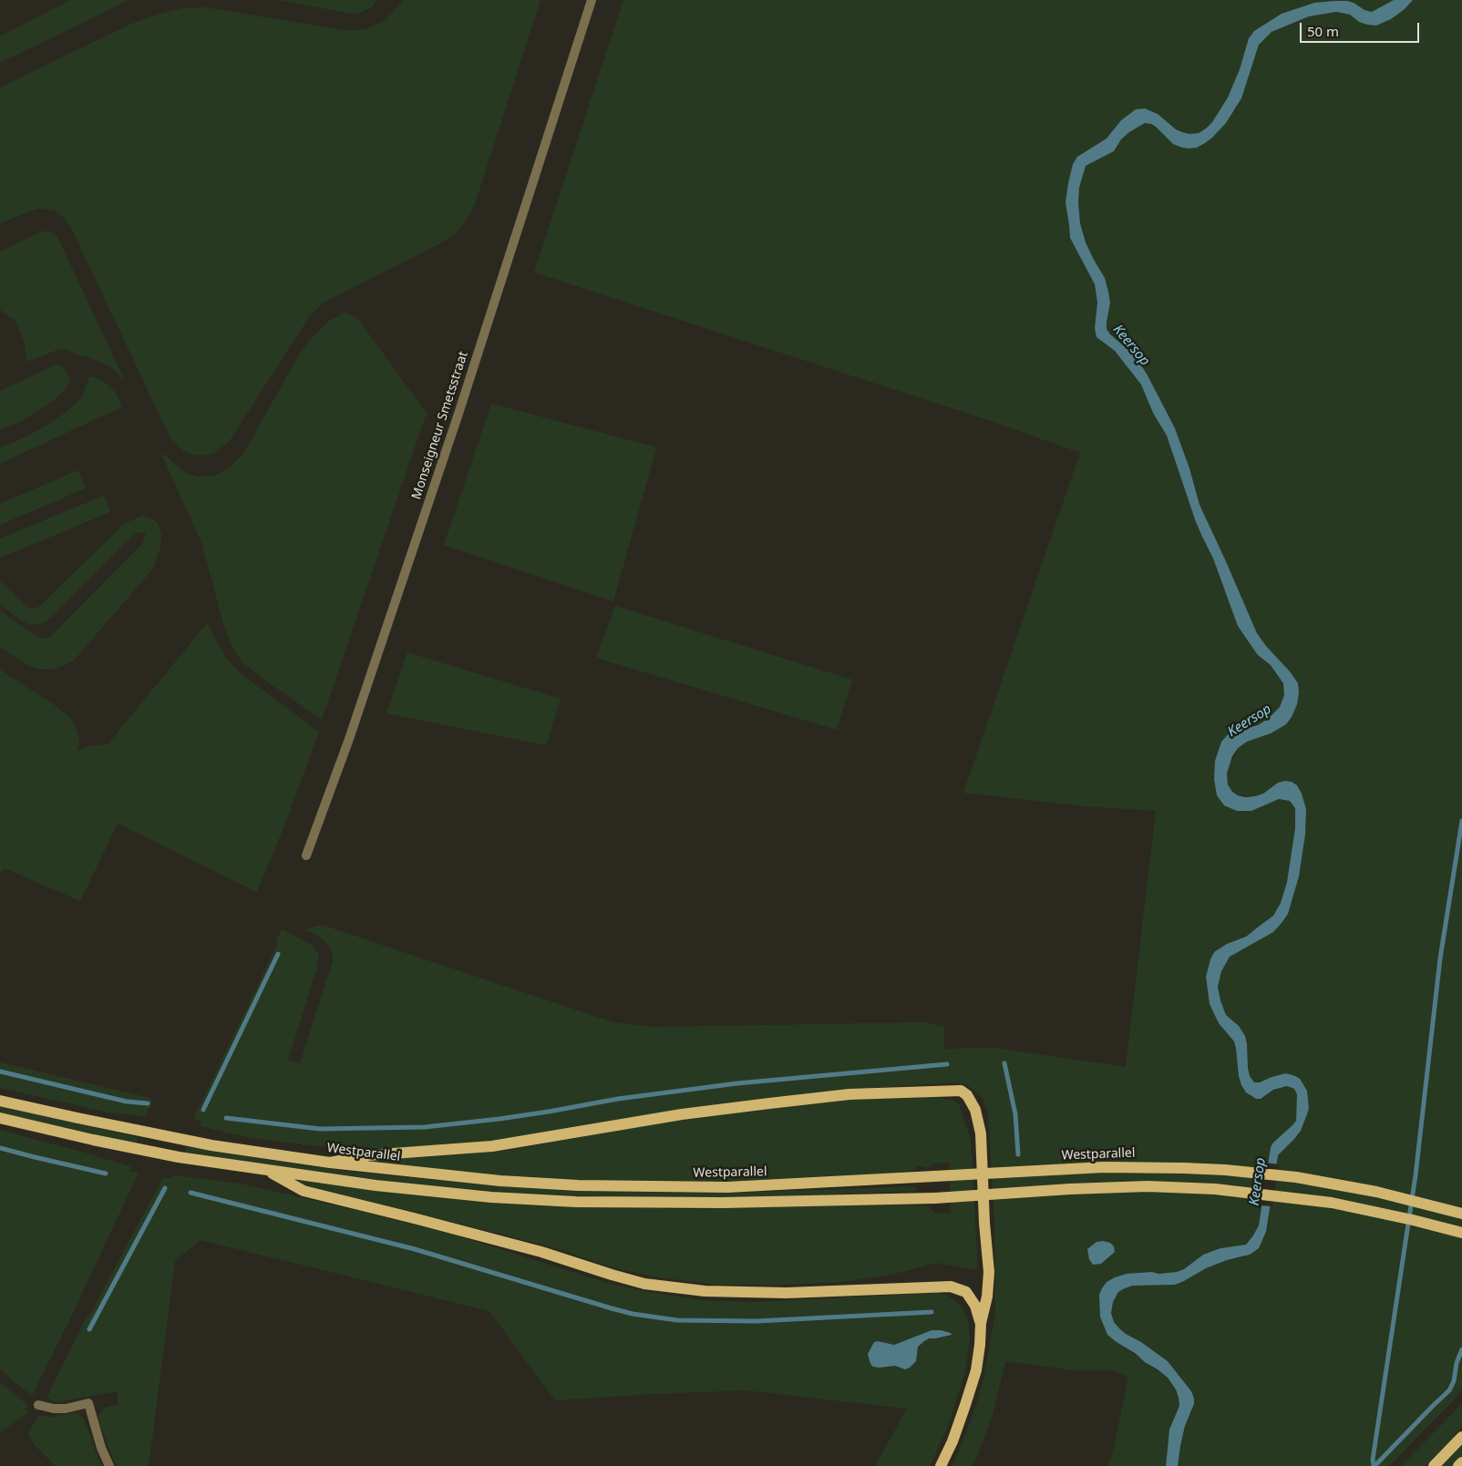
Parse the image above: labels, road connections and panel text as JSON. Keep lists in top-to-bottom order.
{
  "streets": {
    "main road": ["Westparallel"],
    "street": ["Monseigneur Smetsstraat"]
  },
  "water": ["Keersop"],
  "scale_bar": "50 m"
}
